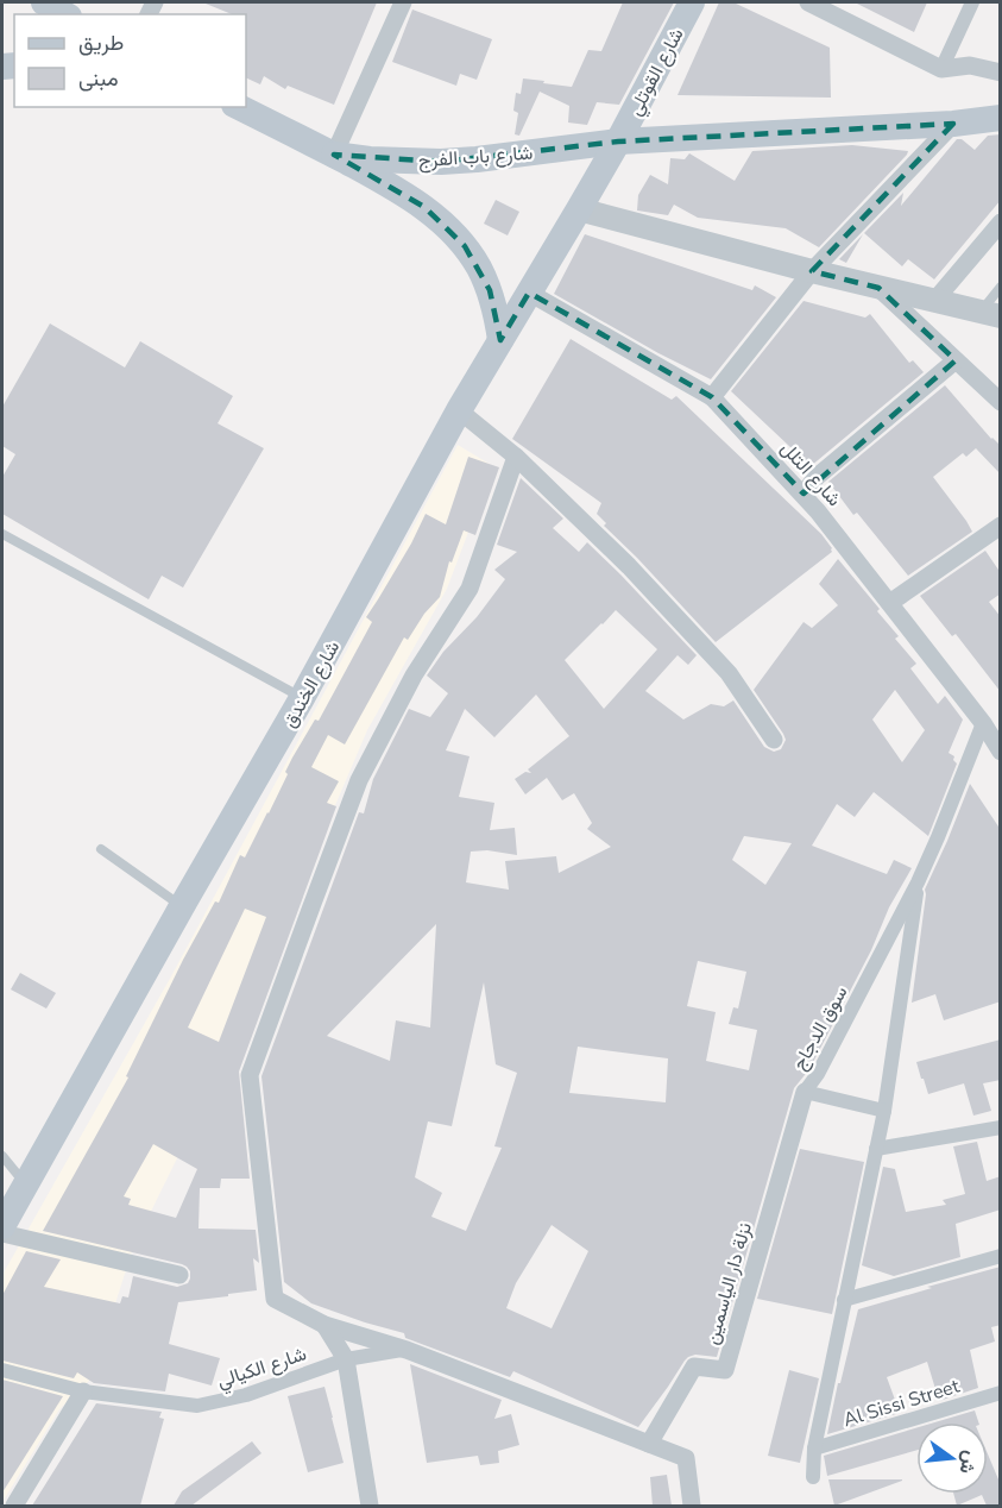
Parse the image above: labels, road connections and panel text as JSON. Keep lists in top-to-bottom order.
{
  "streets": {
    "main road": ["شارع القوتلي", "شارع باب الفرج", "شارع الخندق"],
    "street": [
      "شارع التلل",
      "سوق الدجاج",
      "نزلة دار الياسمين",
      "شارع الكيالي",
      "Al Sissi Street"
    ]
  },
  "crossings": [
    ["شارع القوتلي", "شارع باب الفرج"],
    ["شارع القوتلي", "شارع الخندق"],
    ["شارع باب الفرج", "شارع الخندق"],
    ["شارع التلل", "شارع الخندق"],
    ["شارع التلل", "سوق الدجاج"],
    ["سوق الدجاج", "نزلة دار الياسمين"]
  ],
  "legend": ["طريق", "مبنى"],
  "north": "right"
}
